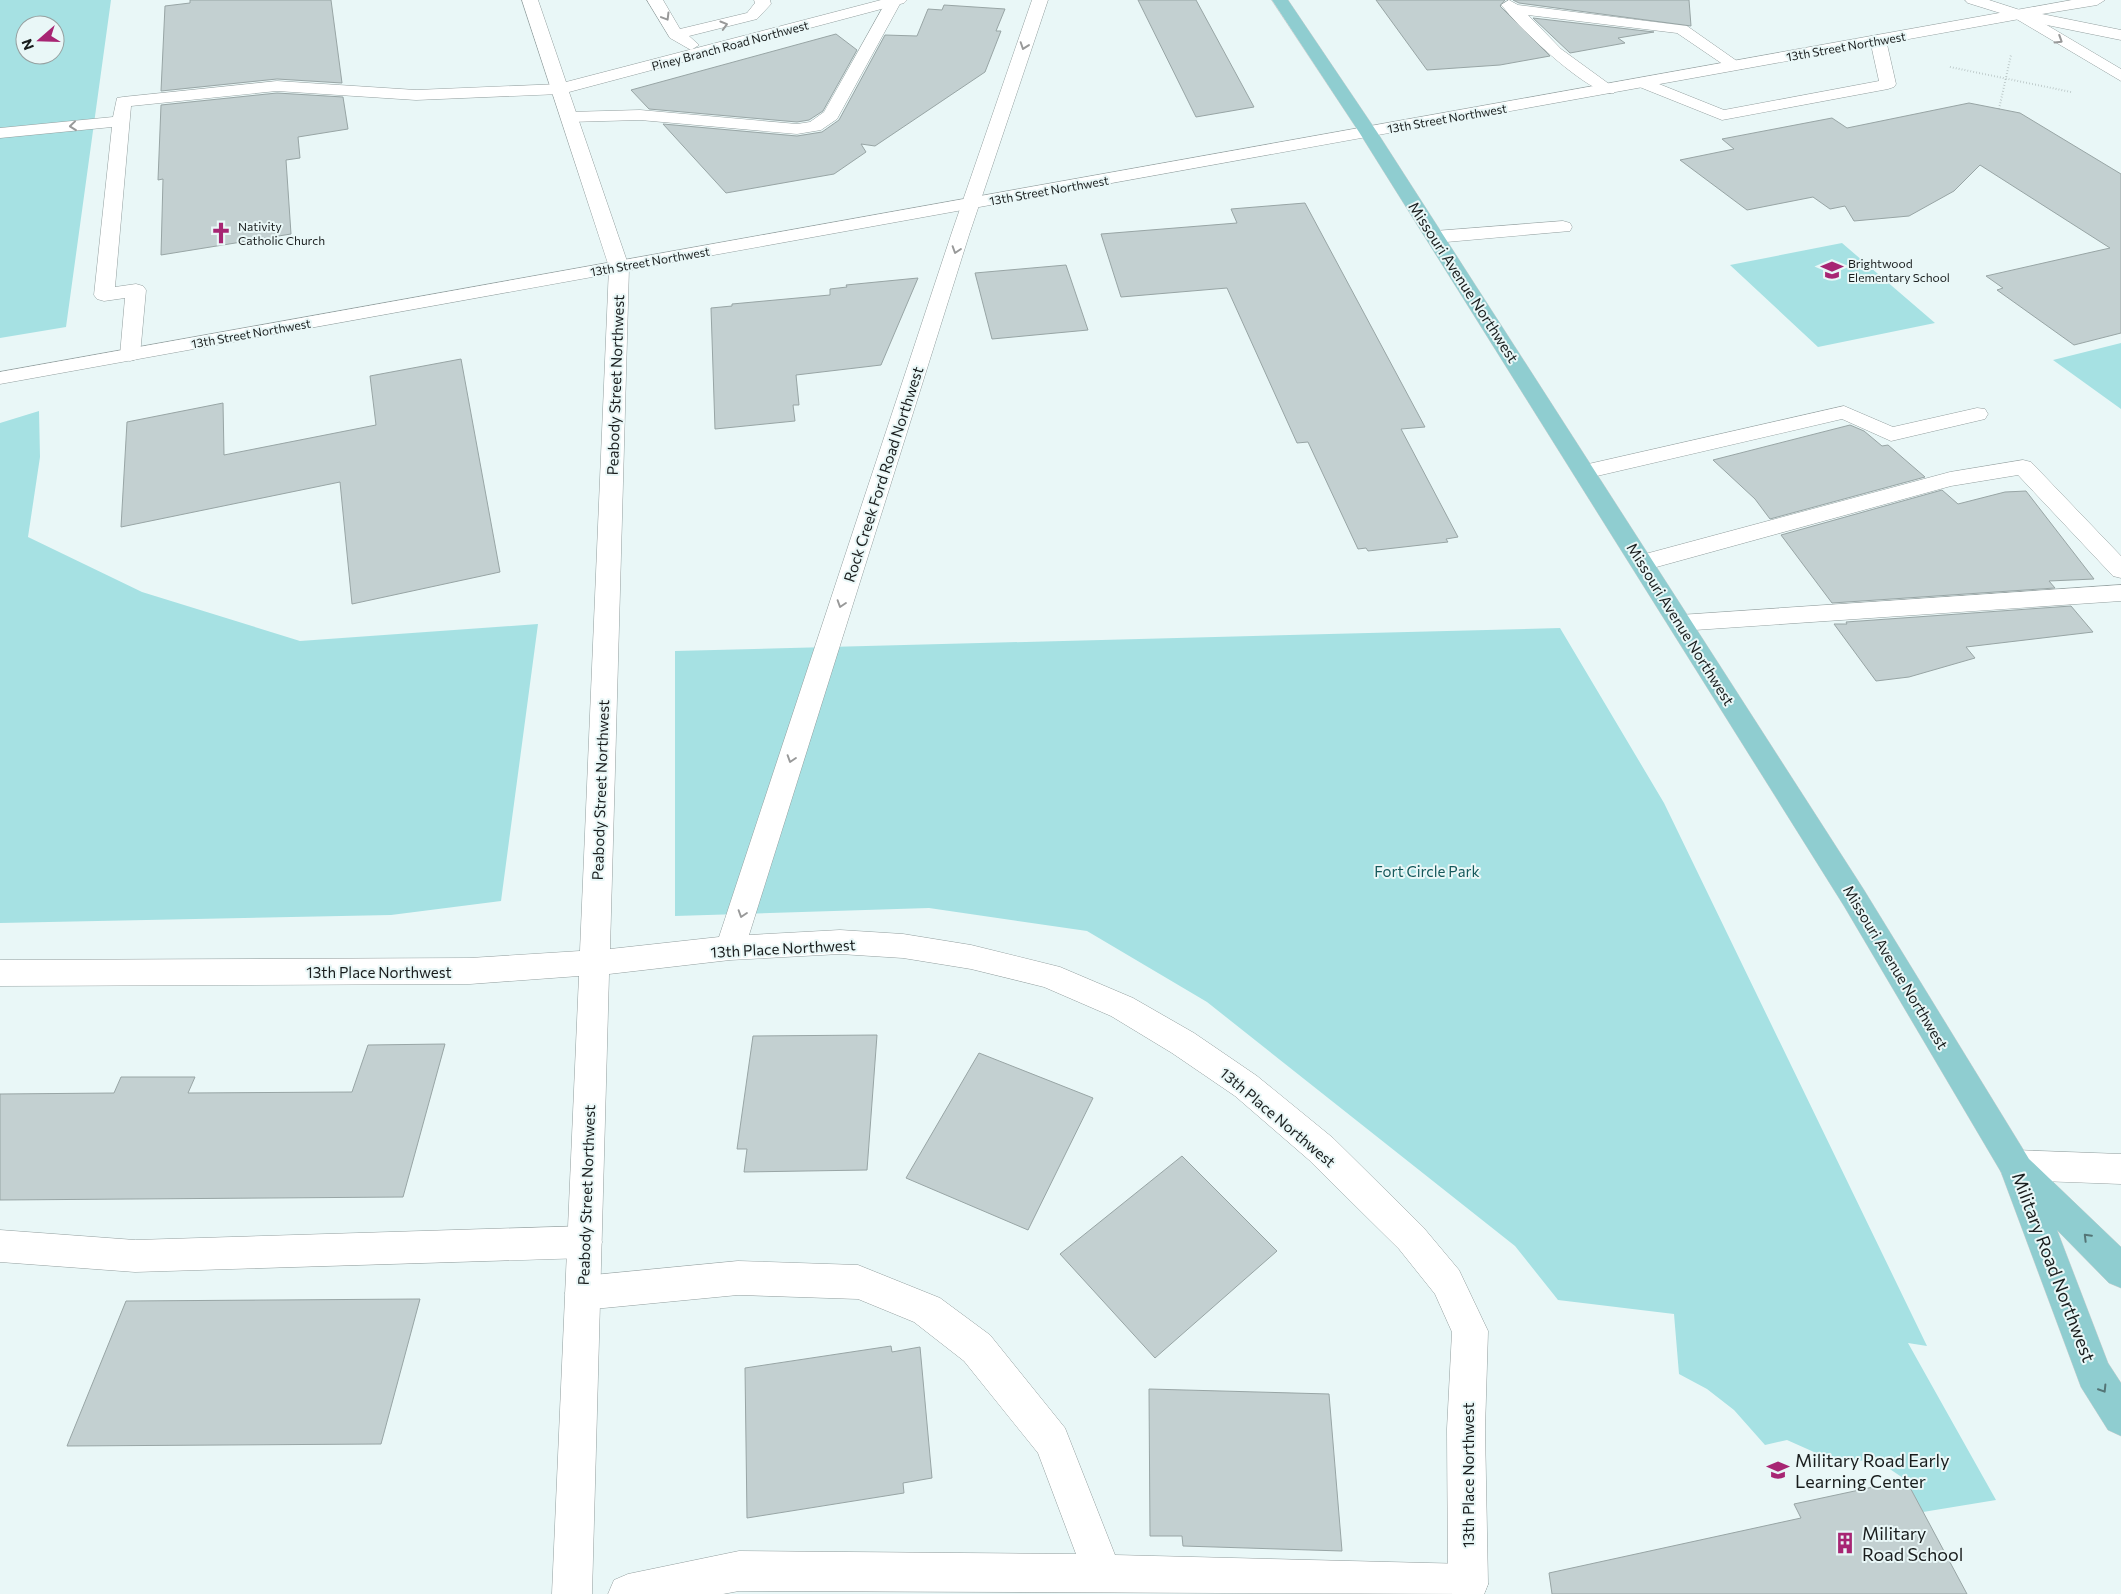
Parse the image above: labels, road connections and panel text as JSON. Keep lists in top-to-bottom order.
{
  "streets": {
    "main road": ["Missouri Avenue Northwest", "Military Road Northwest"],
    "street": [
      "Piney Branch Road Northwest",
      "13th Street Northwest",
      "Peabody Street Northwest",
      "Rock Creek Ford Road Northwest",
      "13th Place Northwest"
    ]
  },
  "crossings": [
    ["Piney Branch Road Northwest", "Peabody Street Northwest"],
    ["13th Street Northwest", "Missouri Avenue Northwest"],
    ["13th Street Northwest", "Peabody Street Northwest"],
    ["13th Street Northwest", "Rock Creek Ford Road Northwest"],
    ["Missouri Avenue Northwest", "Military Road Northwest"],
    ["Peabody Street Northwest", "13th Place Northwest"],
    ["Rock Creek Ford Road Northwest", "13th Place Northwest"]
  ],
  "one_way": ["Rock Creek Ford Road Northwest"],
  "parks": ["Fort Circle Park"],
  "places": {
    "church": ["Nativity Catholic Church"],
    "school or university": ["Brightwood Elementary School", "Military Road Early Learning Center"],
    "building": ["Military Road School"]
  },
  "north": "left"
}
